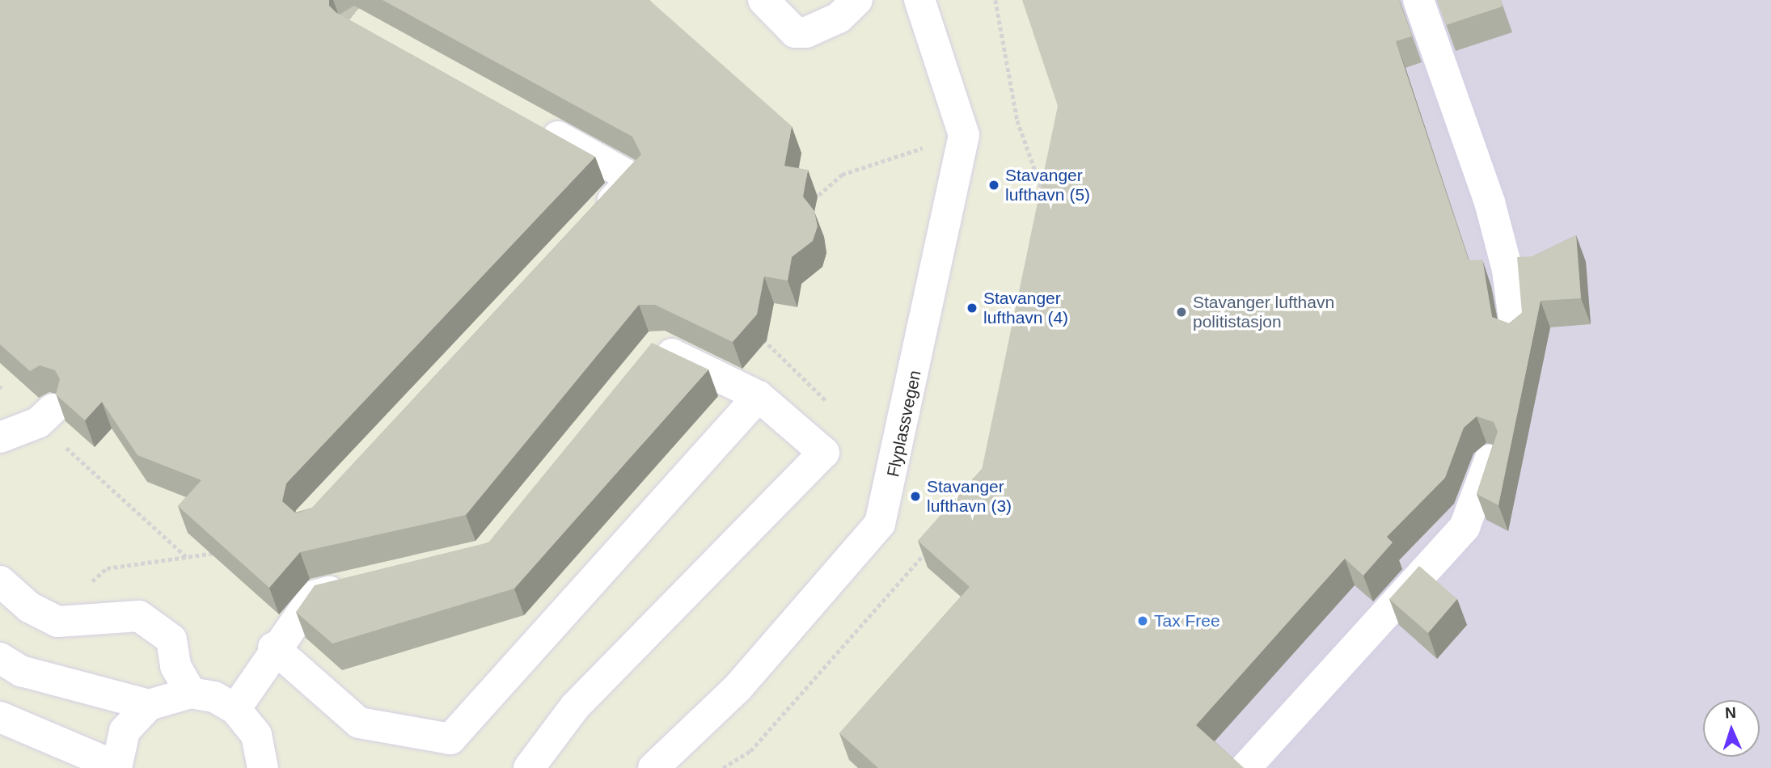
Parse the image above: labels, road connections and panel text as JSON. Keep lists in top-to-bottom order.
{
  "streets": {
    "lane": ["Flyplassvegen"]
  },
  "places": [
    "Stavanger lufthavn (5)",
    "Stavanger lufthavn (4)",
    "Stavanger lufthavn politistasjon",
    "Stavanger lufthavn (3)",
    "Tax Free"
  ],
  "north": "top"
}
